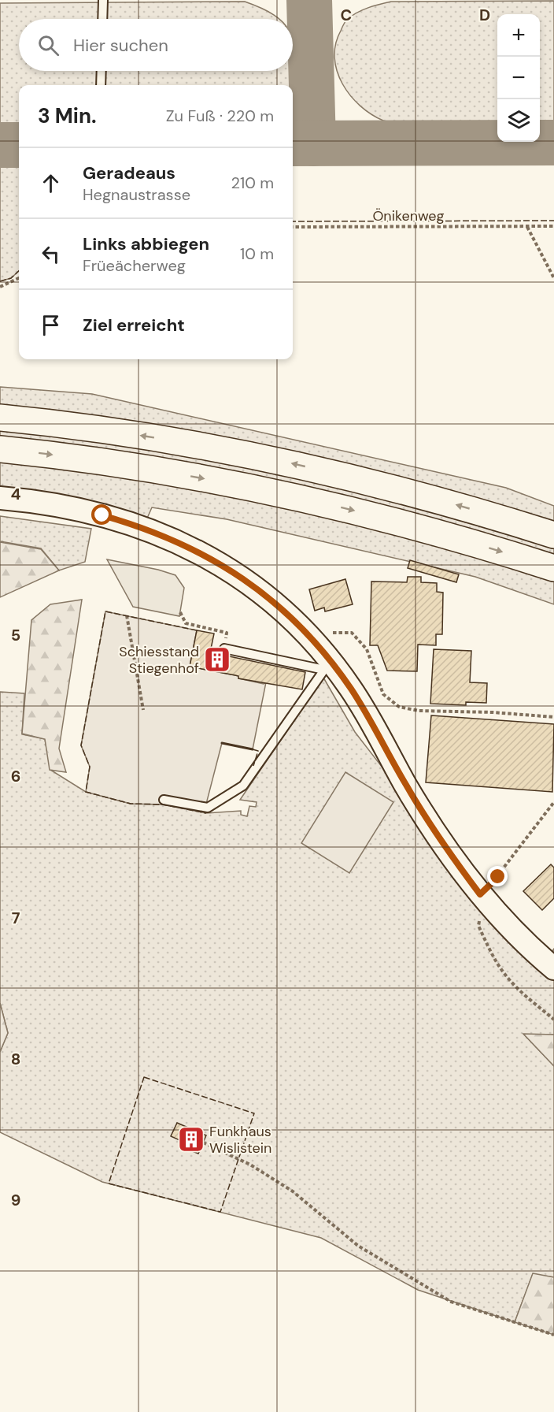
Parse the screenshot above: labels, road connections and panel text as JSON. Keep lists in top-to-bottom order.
{
  "streets": {
    "path": ["Önikenweg"]
  },
  "places": {
    "building": ["Schiesstand Stiegenhof", "Funkhaus Wislistein"]
  },
  "page": {
    "map_buttons": ["+", "−"],
    "search": "Hier suchen",
    "heading": ["3 Min.", "Zu Fuß · 220 m"],
    "list": [
      ["Geradeaus", "Hegnaustrasse", "210 m"],
      ["Links abbiegen", "Früeächerweg", "10 m"],
      "Ziel erreicht"
    ]
  },
  "grid": {
    "columns": ["C", "D"],
    "rows": [
      "4",
      "5",
      "6",
      "7",
      "8",
      "9"
    ]
  }
}
